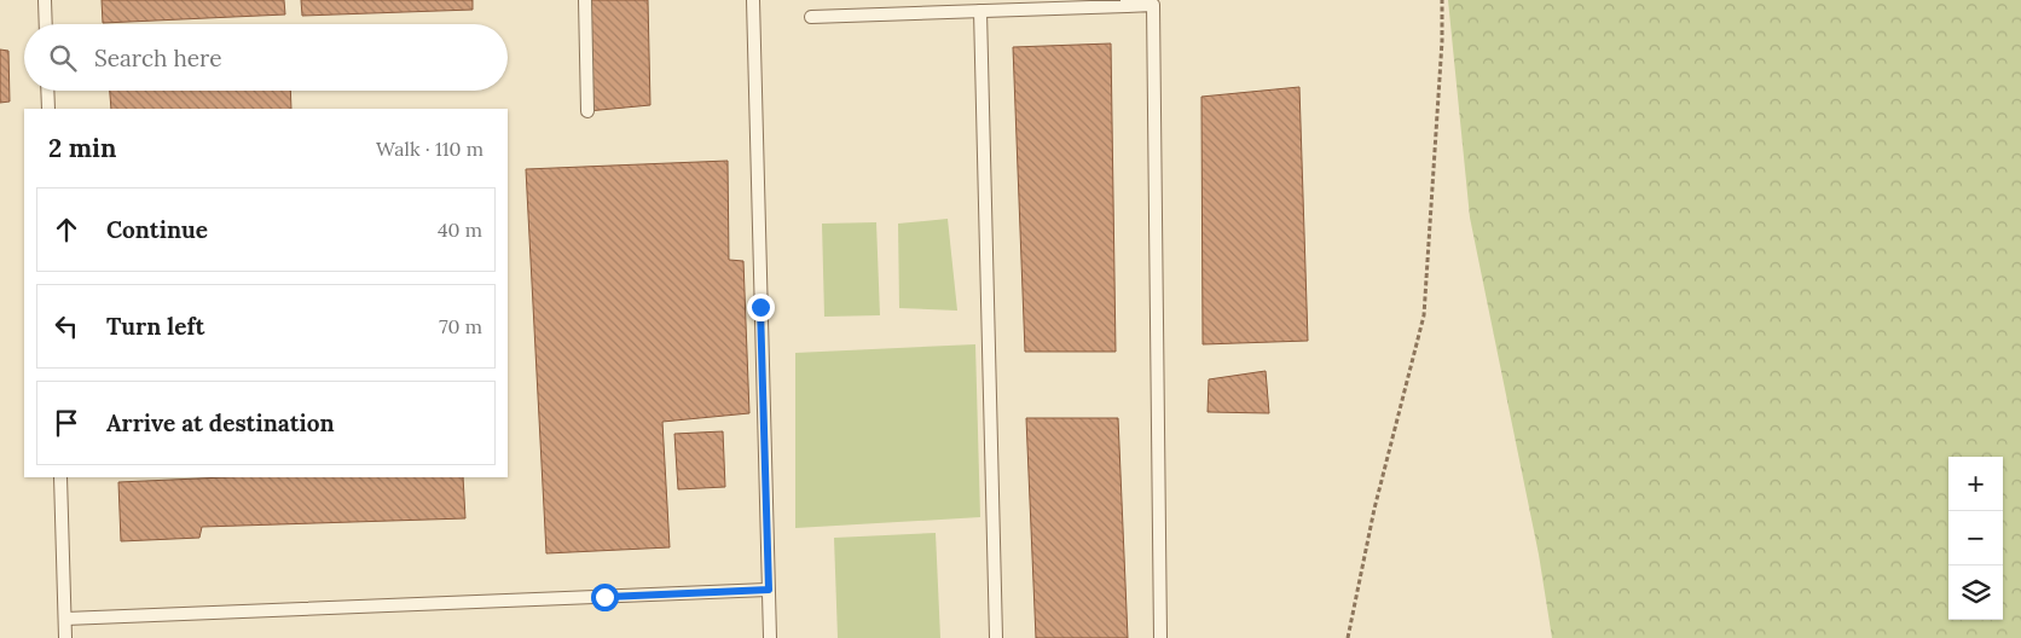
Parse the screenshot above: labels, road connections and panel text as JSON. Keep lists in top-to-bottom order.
{
  "page": {
    "search": "Search here",
    "heading": ["2 min", "Walk · 110 m"],
    "list": [
      ["Continue", "40 m"],
      ["Turn left", "70 m"],
      "Arrive at destination"
    ],
    "map_buttons": ["+", "−"]
  }
}
